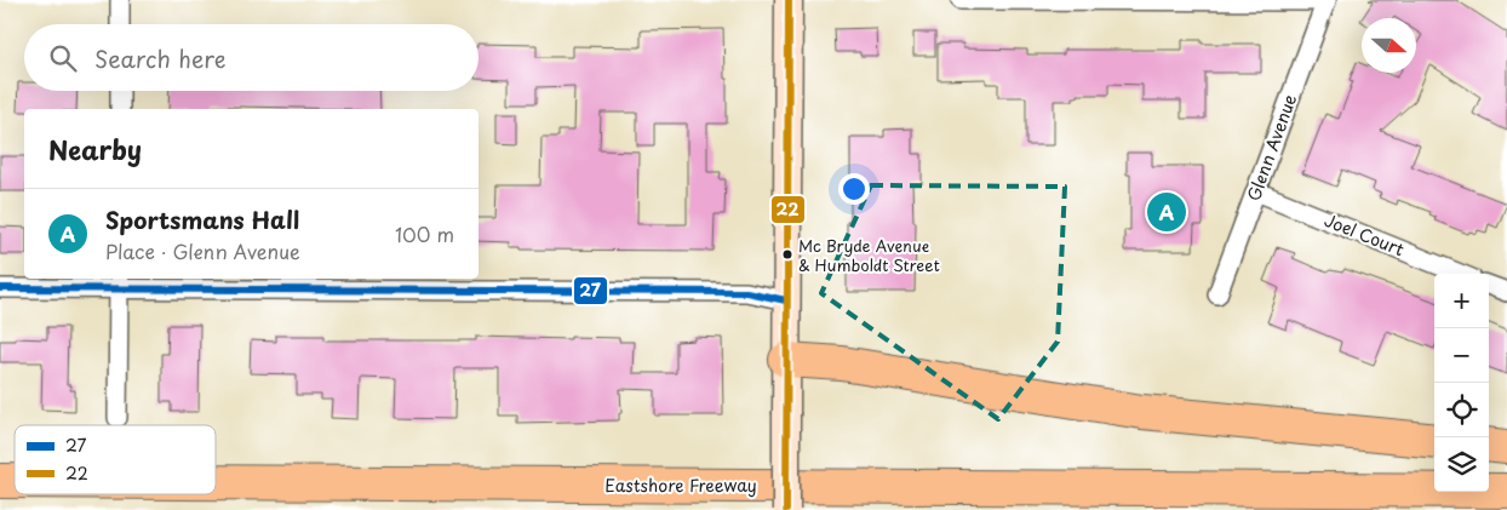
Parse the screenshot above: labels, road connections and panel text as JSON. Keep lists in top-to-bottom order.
{
  "streets": {
    "highway": ["Eastshore Freeway"],
    "street": ["Glenn Avenue", "Joel Court"]
  },
  "crossings": [
    ["Glenn Avenue", "Joel Court"]
  ],
  "places": ["Mc Bryde Avenue & Humboldt Street"],
  "lines": ["transit line 22", "transit line 27"],
  "legend": ["27", "22"],
  "north": "right",
  "page": {
    "search": "Search here",
    "heading": "Nearby",
    "list": [
      {
        "mark": "A",
        "name": "Sportsmans Hall",
        "note": "Place · Glenn Avenue",
        "value": "100 m"
      }
    ],
    "pins": "A",
    "map_buttons": ["+", "−"]
  }
}
